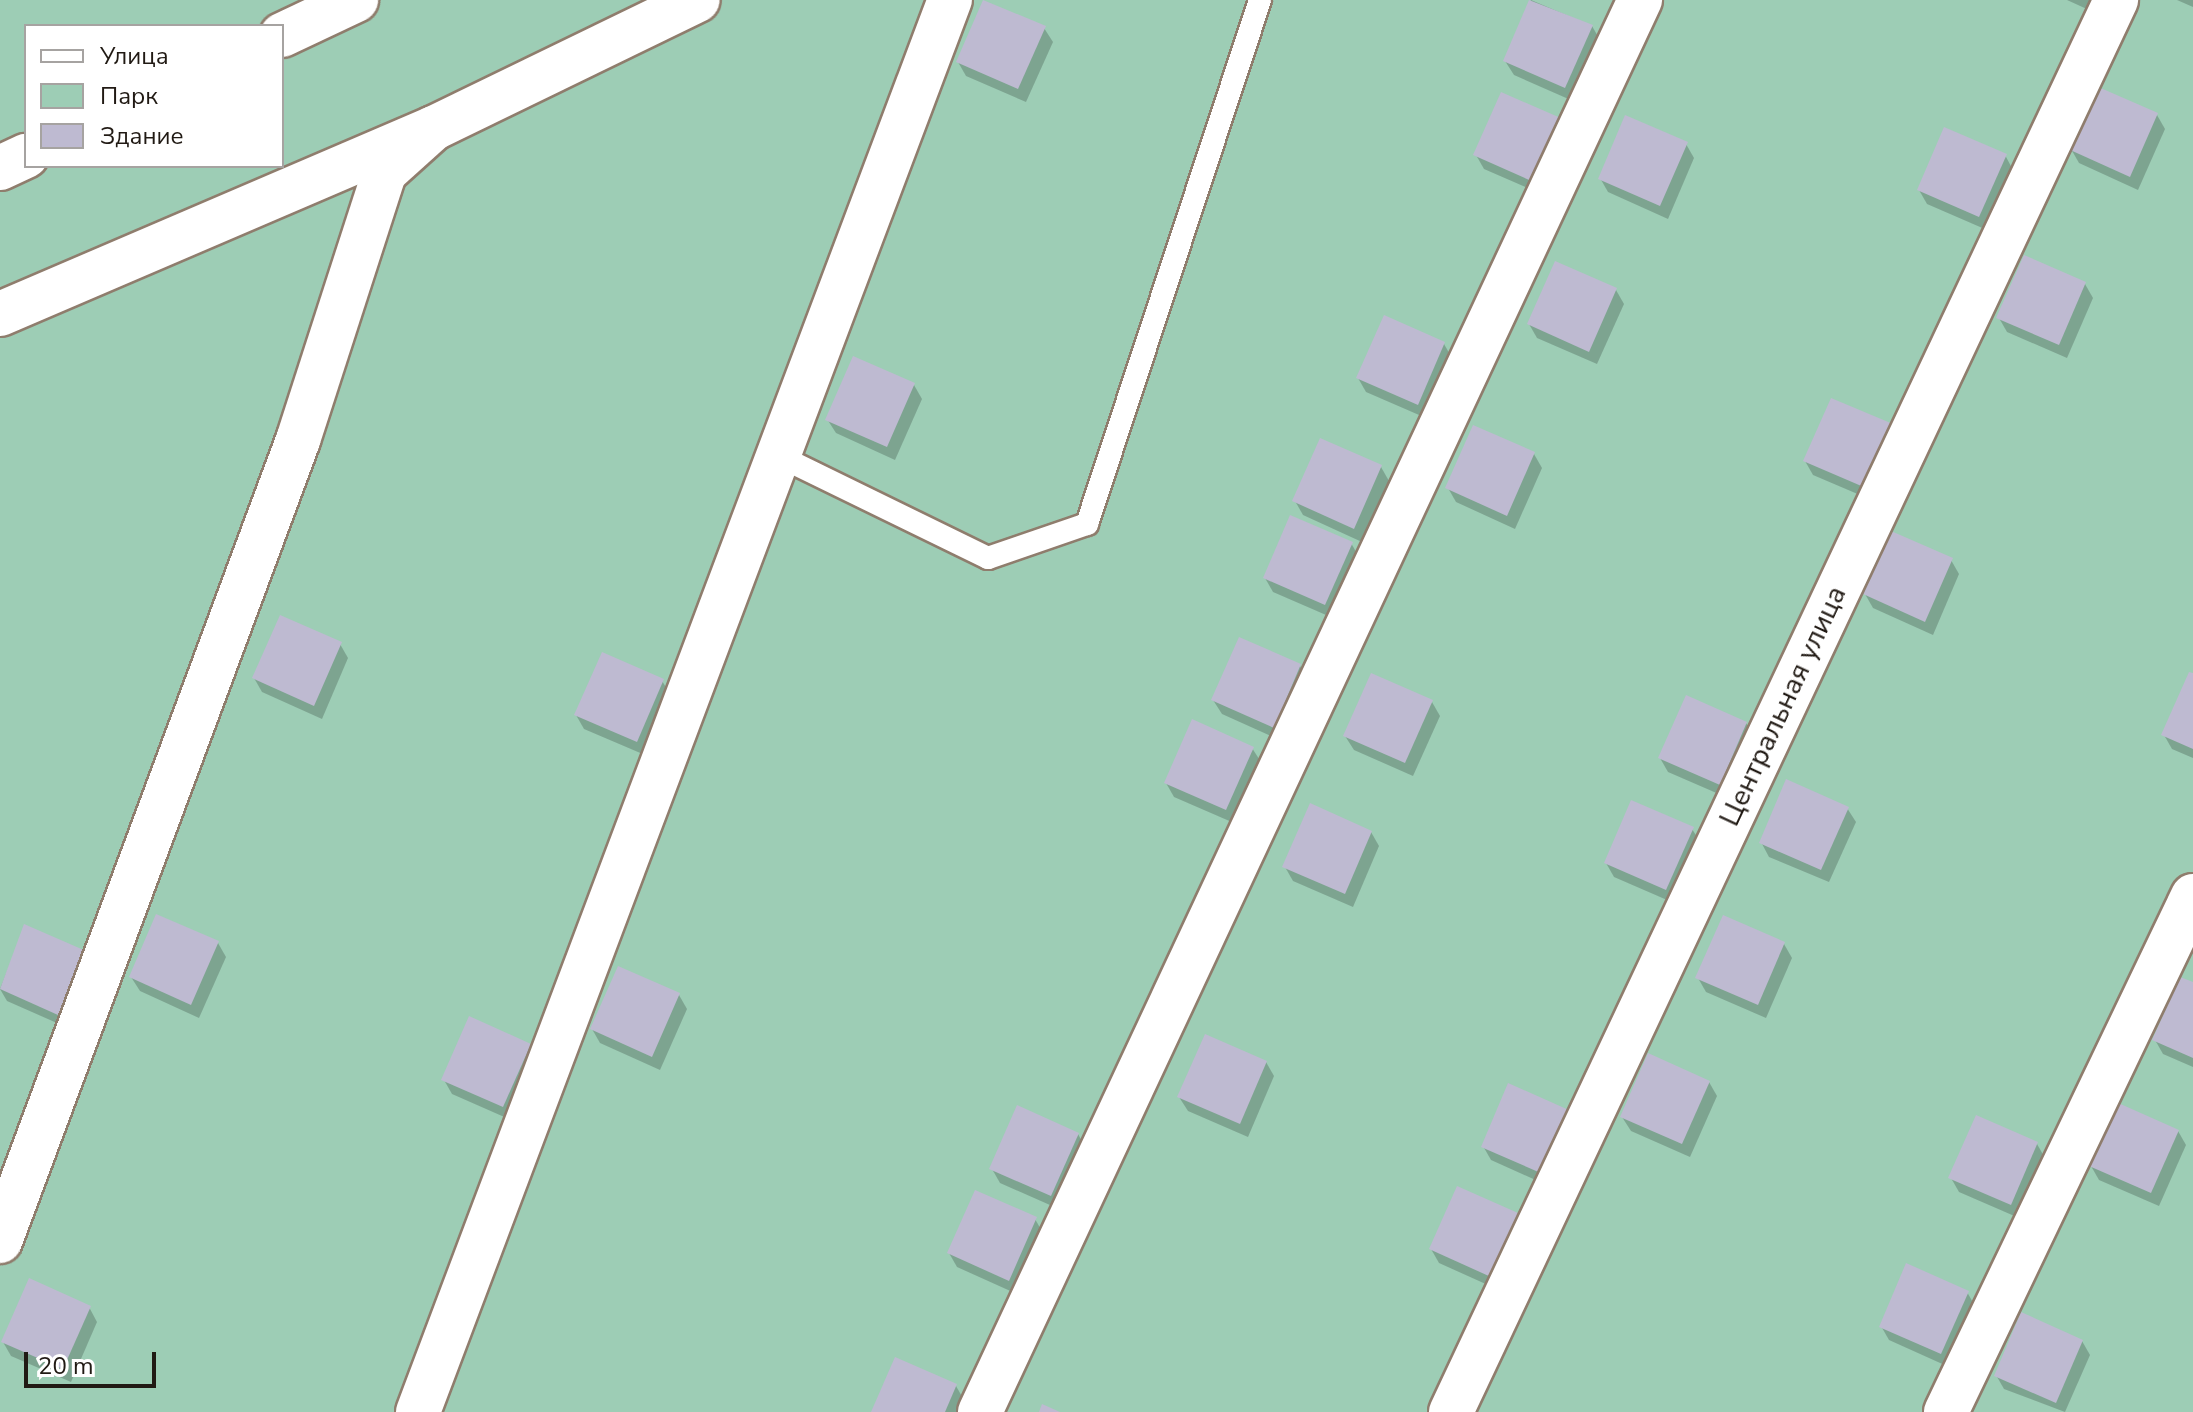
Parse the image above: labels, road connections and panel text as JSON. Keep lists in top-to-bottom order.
{
  "streets": {
    "street": ["Центральная улица"]
  },
  "legend": ["Улица", "Парк", "Здание"],
  "scale_bar": "20 m"
}
